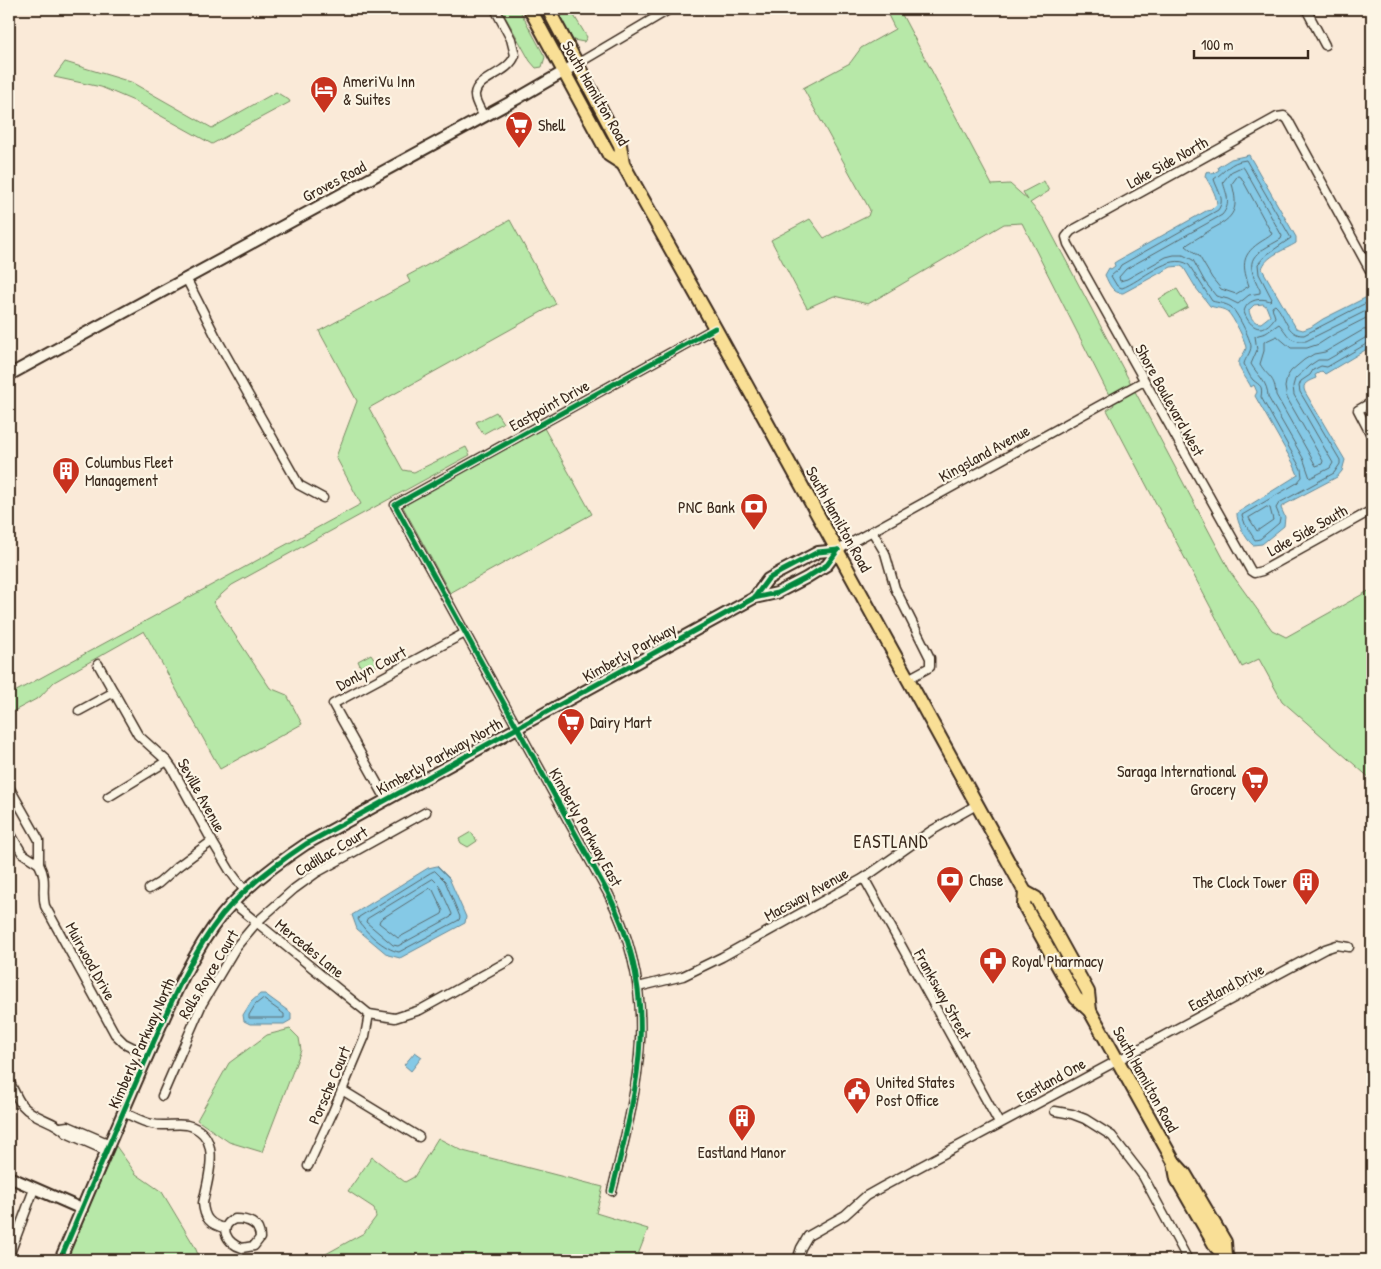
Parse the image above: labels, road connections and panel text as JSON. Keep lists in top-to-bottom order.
{
  "streets": {
    "main road": ["South Hamilton Road"],
    "street": [
      "Lake Side North",
      "Groves Road",
      "Shore Boulevard West",
      "Eastpoint Drive",
      "Kingsland Avenue",
      "Lake Side South",
      "Kimberly Parkway",
      "Donlyn Court",
      "Kimberly Parkway North",
      "Seville Avenue",
      "Kimberly Parkway East",
      "Cadillac Court",
      "Macsway Avenue",
      "Mercedes Lane",
      "Muirwood Drive",
      "Rolls Royce Court",
      "Eastland Drive",
      "Franksway Street",
      "Eastland One",
      "Porsche Court"
    ]
  },
  "crossings": [
    ["South Hamilton Road", "Groves Road"],
    ["South Hamilton Road", "Eastpoint Drive"],
    ["South Hamilton Road", "Kingsland Avenue"],
    ["South Hamilton Road", "Kimberly Parkway"],
    ["South Hamilton Road", "Macsway Avenue"],
    ["South Hamilton Road", "Eastland Drive"],
    ["South Hamilton Road", "Eastland One"],
    ["Lake Side North", "Shore Boulevard West"],
    ["Shore Boulevard West", "Kingsland Avenue"],
    ["Shore Boulevard West", "Lake Side South"],
    ["Eastpoint Drive", "Kimberly Parkway East"],
    ["Kingsland Avenue", "Kimberly Parkway"],
    ["Kimberly Parkway", "Kimberly Parkway North"],
    ["Kimberly Parkway", "Kimberly Parkway East"],
    ["Donlyn Court", "Kimberly Parkway North"],
    ["Donlyn Court", "Kimberly Parkway East"],
    ["Kimberly Parkway North", "Seville Avenue"],
    ["Kimberly Parkway North", "Kimberly Parkway East"],
    ["Kimberly Parkway North", "Mercedes Lane"],
    ["Kimberly Parkway North", "Muirwood Drive"],
    ["Kimberly Parkway East", "Macsway Avenue"],
    ["Cadillac Court", "Mercedes Lane"],
    ["Cadillac Court", "Rolls Royce Court"],
    ["Macsway Avenue", "Franksway Street"],
    ["Mercedes Lane", "Rolls Royce Court"],
    ["Mercedes Lane", "Porsche Court"],
    ["Eastland Drive", "Eastland One"],
    ["Franksway Street", "Eastland One"]
  ],
  "districts": ["EASTLAND"],
  "places": {
    "hotel": ["AmeriVu Inn & Suites"],
    "supermarket": ["Shell", "Dairy Mart", "Saraga International Grocery"],
    "building": ["Columbus Fleet Management", "The Clock Tower", "Eastland Manor"],
    "bank": ["PNC Bank", "Chase"],
    "pharmacy": ["Royal Pharmacy"],
    "public building": ["United States Post Office"]
  },
  "scale_bar": "100 m"
}
